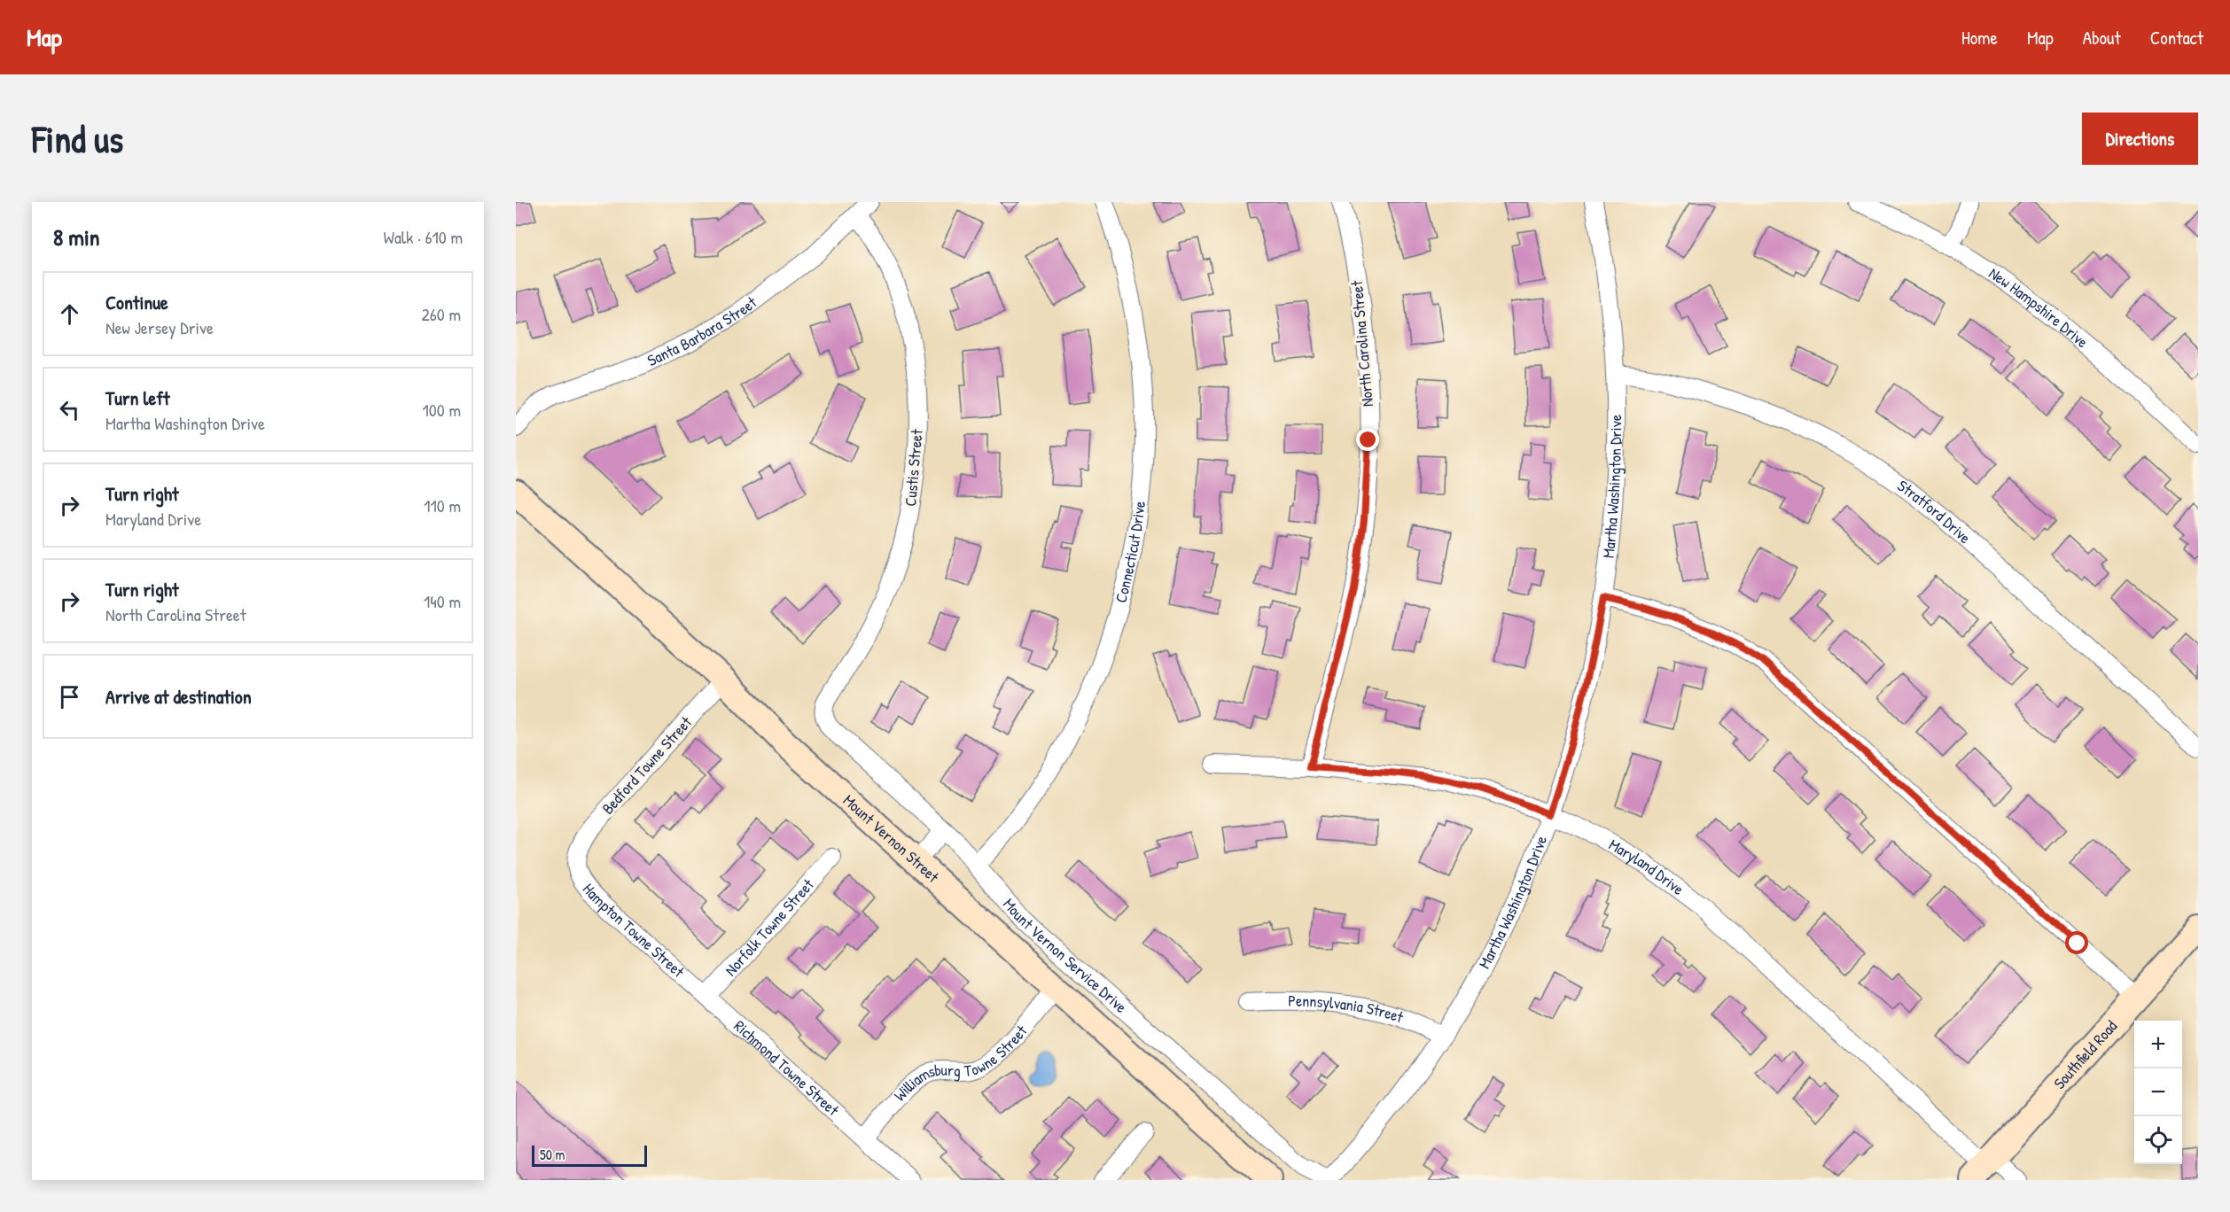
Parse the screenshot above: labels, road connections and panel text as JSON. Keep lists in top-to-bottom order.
{
  "streets": {
    "street": [
      "New Hampshire Drive",
      "Santa Barbara Street",
      "North Carolina Street",
      "Custis Street",
      "Martha Washington Drive",
      "Stratford Drive",
      "Connecticut Drive",
      "Bedford Towne Street",
      "Mount Vernon Street",
      "Maryland Drive",
      "Norfolk Towne Street",
      "Hampton Towne Street",
      "Mount Vernon Service Drive",
      "Pennsylvania Street",
      "Southfield Road",
      "Williamsburg Towne Street",
      "Richmond Towne Street"
    ]
  },
  "crossings": [
    ["Santa Barbara Street", "Custis Street"],
    ["North Carolina Street", "Maryland Drive"],
    ["Custis Street", "Mount Vernon Service Drive"],
    ["Martha Washington Drive", "Stratford Drive"],
    ["Martha Washington Drive", "Maryland Drive"],
    ["Martha Washington Drive", "Mount Vernon Service Drive"],
    ["Martha Washington Drive", "Pennsylvania Street"],
    ["Connecticut Drive", "Mount Vernon Service Drive"],
    ["Bedford Towne Street", "Mount Vernon Street"],
    ["Bedford Towne Street", "Hampton Towne Street"],
    ["Mount Vernon Street", "Williamsburg Towne Street"],
    ["Maryland Drive", "Southfield Road"],
    ["Norfolk Towne Street", "Hampton Towne Street"],
    ["Norfolk Towne Street", "Richmond Towne Street"],
    ["Hampton Towne Street", "Richmond Towne Street"],
    ["Williamsburg Towne Street", "Richmond Towne Street"]
  ],
  "scale_bar": "50 m",
  "page": {
    "header": "Map",
    "nav": [
      "Home",
      "Map",
      "About",
      "Contact"
    ],
    "buttons": "Directions",
    "title": "Find us",
    "heading": ["8 min", "Walk · 610 m"],
    "list": [
      ["Continue", "New Jersey Drive", "260 m"],
      ["Turn left", "Martha Washington Drive", "100 m"],
      ["Turn right", "Maryland Drive", "110 m"],
      ["Turn right", "North Carolina Street", "140 m"],
      "Arrive at destination"
    ],
    "map_buttons": ["+", "−"],
    "scale": "50 m"
  }
}
